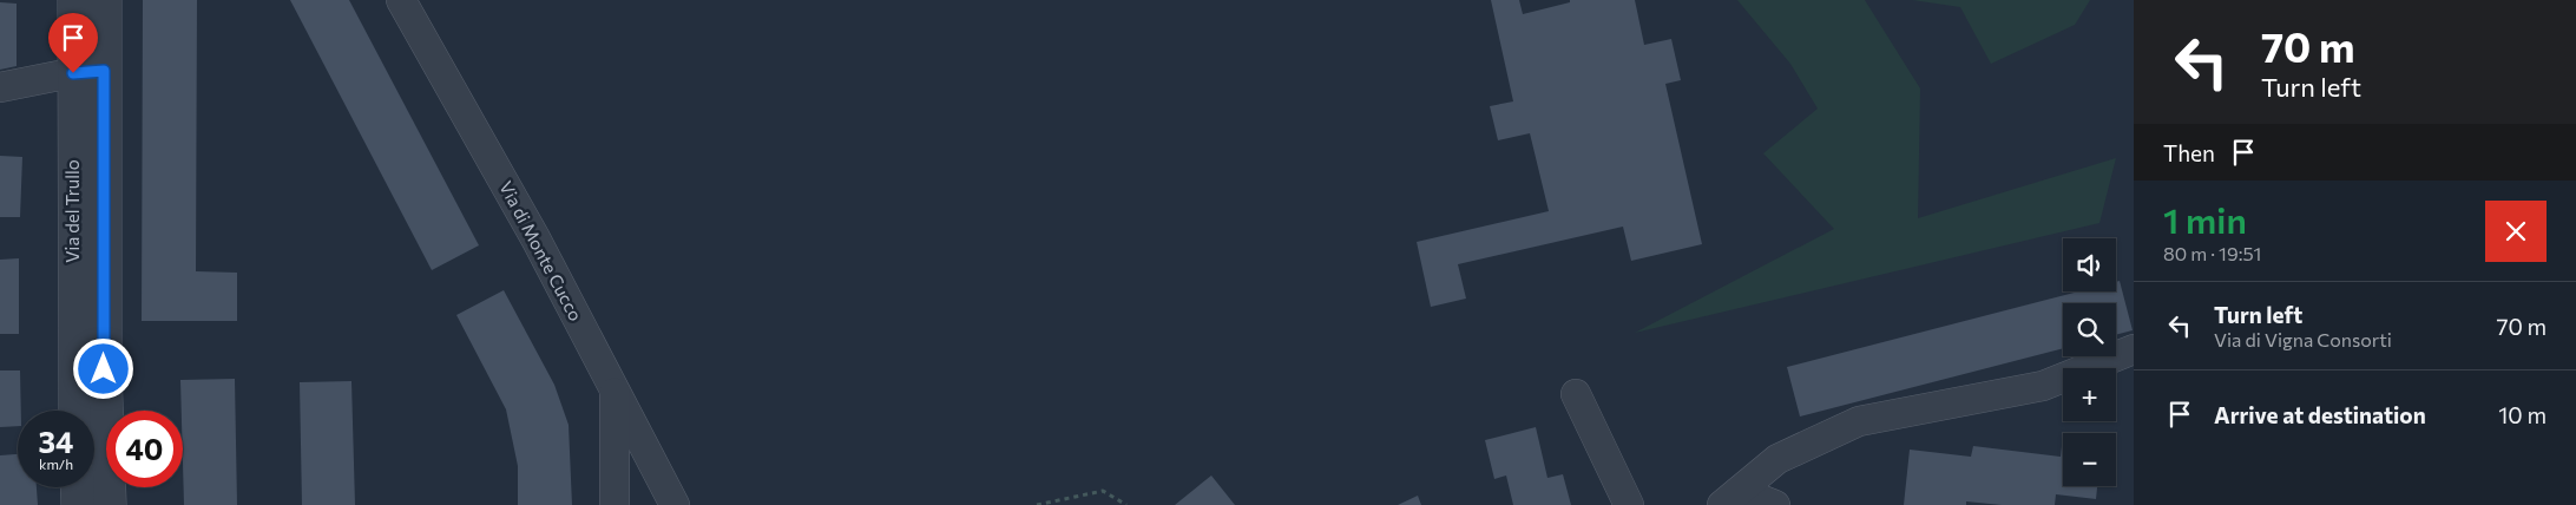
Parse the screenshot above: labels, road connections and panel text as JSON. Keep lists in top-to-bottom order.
{
  "streets": {
    "street": ["Via del Trullo", "Via di Monte Cucco"]
  },
  "page": {
    "turn": ["70 m", "Turn left"],
    "then": "Then",
    "heading": ["1 min", "80 m · 19:51"],
    "map_buttons": ["+", "−"],
    "list": [
      {
        "name": "Turn left",
        "note": "Via di Vigna Consorti",
        "value": "70 m"
      },
      {
        "name": "Arrive at destination",
        "value": "10 m"
      }
    ],
    "speed": "34 km/h",
    "limit": "40"
  }
}
